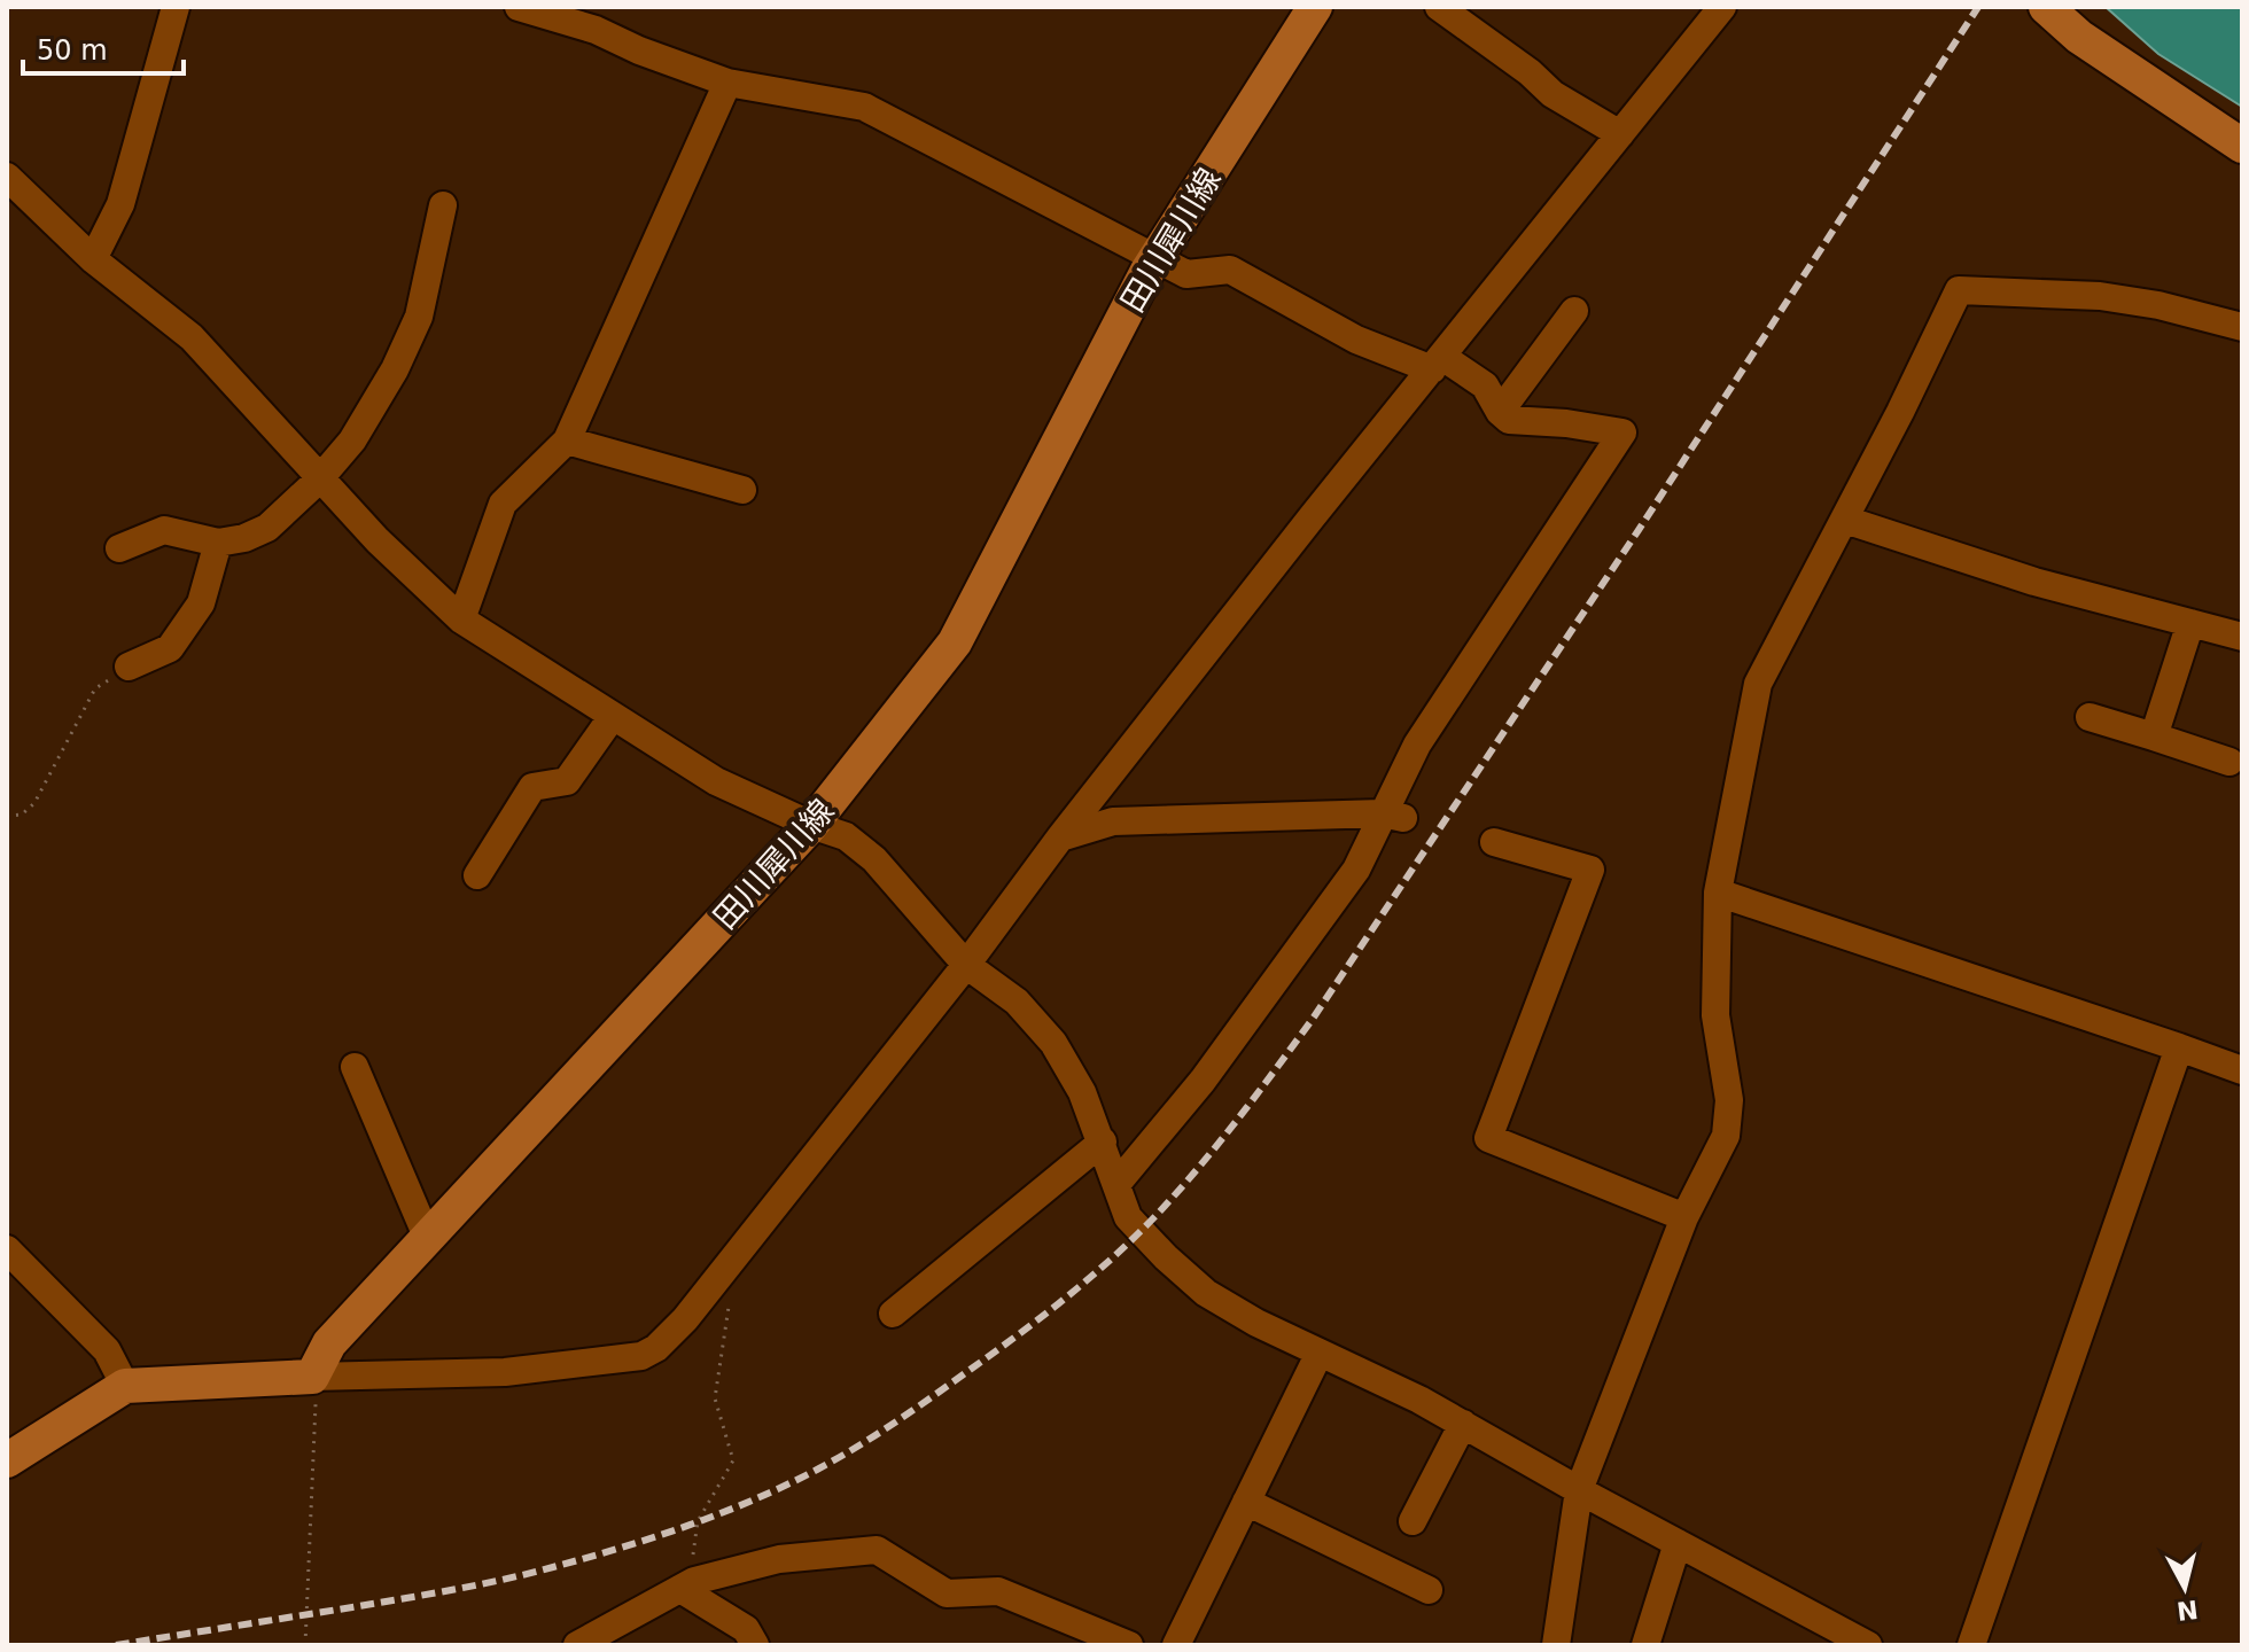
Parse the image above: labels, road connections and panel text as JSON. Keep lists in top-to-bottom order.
{
  "streets": {
    "main road": ["田川犀川線"]
  },
  "scale_bar": "50 m",
  "north": "bottom"
}
